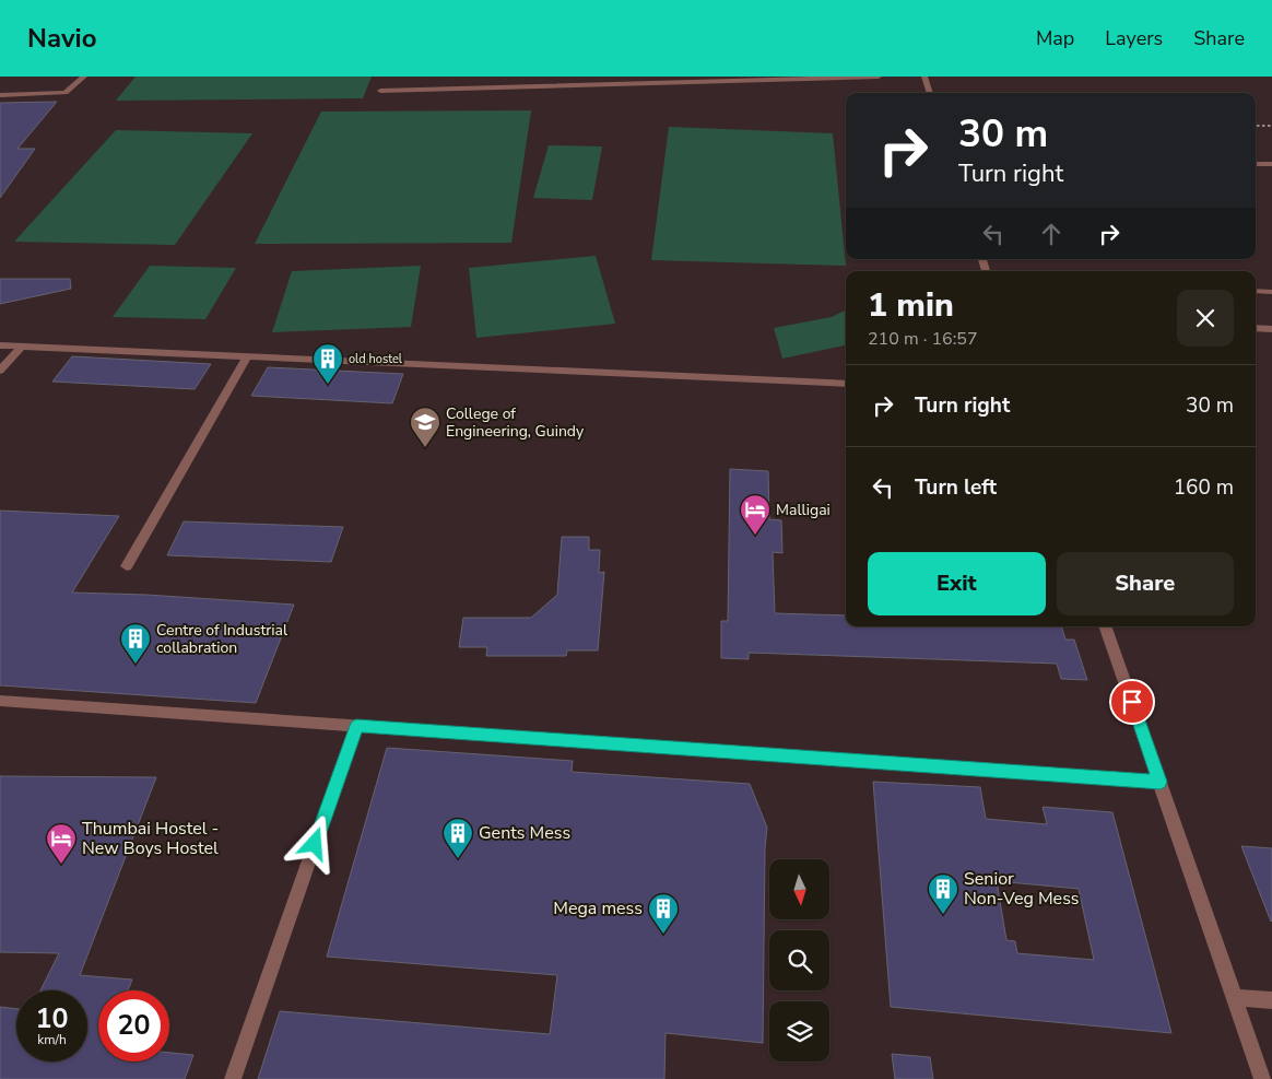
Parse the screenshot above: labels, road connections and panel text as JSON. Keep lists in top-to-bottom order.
{
  "places": {
    "building": [
      "old hostel",
      "Centre of Industrial collabration",
      "Gents Mess",
      "Senior Non-Veg Mess",
      "Mega mess"
    ],
    "school or university": ["College of Engineering, Guindy"],
    "hotel": ["Malligai", "Thumbai Hostel - New Boys Hostel"]
  },
  "north": "bottom",
  "page": {
    "header": "Navio",
    "nav": ["Map", "Layers", "Share"],
    "turn": ["30 m", "Turn right"],
    "heading": ["1 min", "210 m · 16:57"],
    "list": [
      {
        "name": "Turn right",
        "value": "30 m"
      },
      {
        "name": "Turn left",
        "value": "160 m"
      }
    ],
    "buttons": ["Exit", "Share"],
    "speed": "10 km/h",
    "limit": "20"
  }
}
